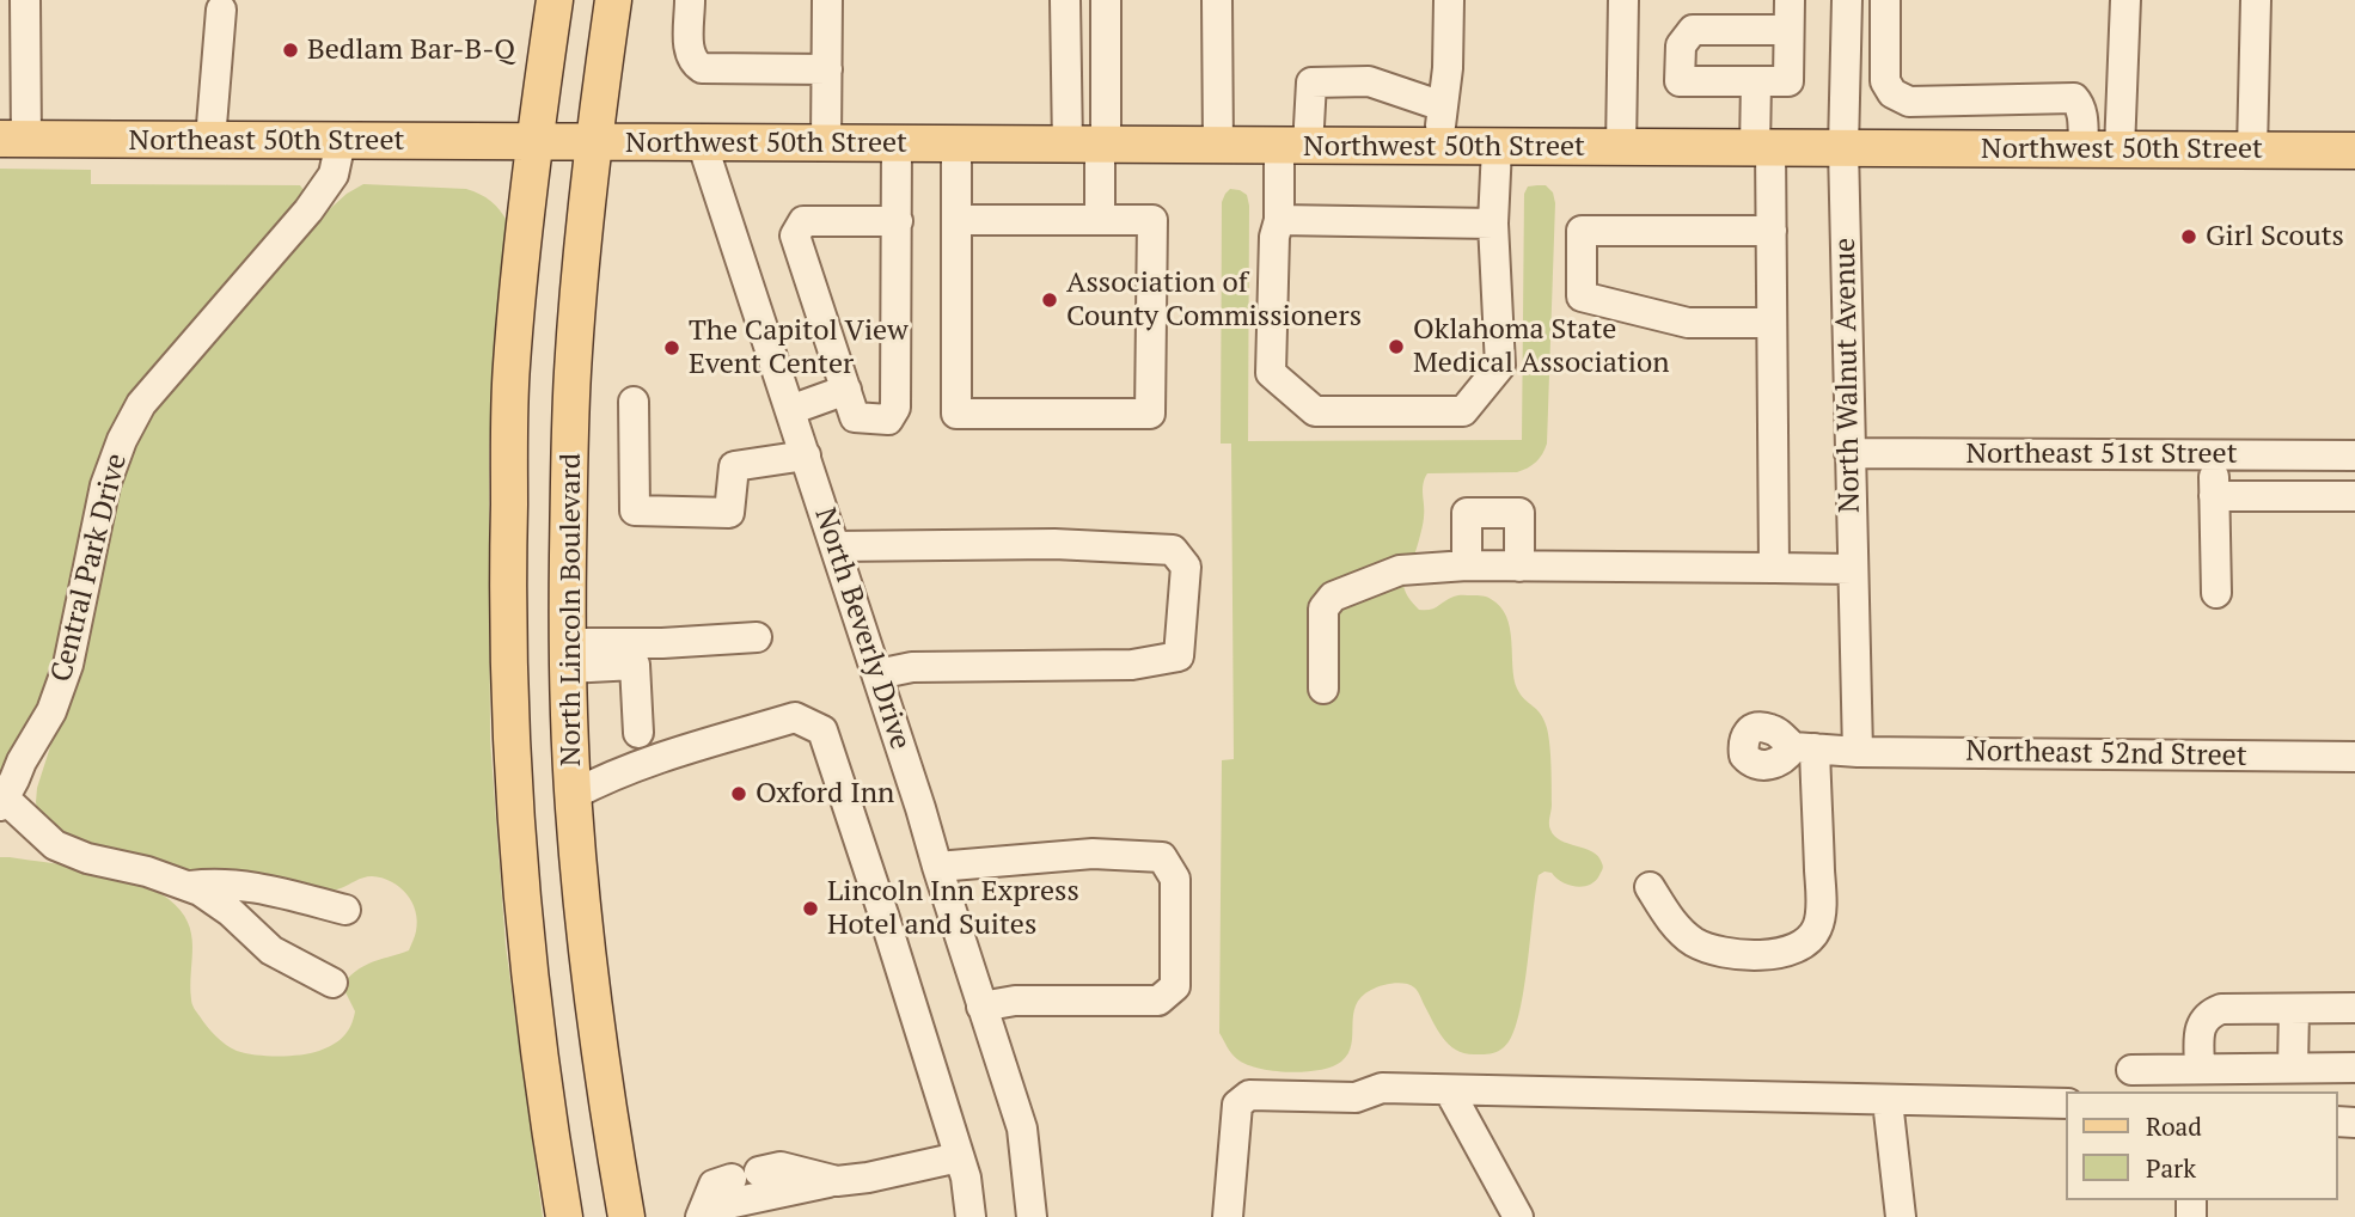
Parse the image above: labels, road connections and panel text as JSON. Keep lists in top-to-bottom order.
{
  "streets": {
    "main road": ["Northeast 50th Street", "Northwest 50th Street", "North Lincoln Boulevard"],
    "street": [
      "North Walnut Avenue",
      "Northeast 51st Street",
      "Central Park Drive",
      "North Beverly Drive",
      "Northeast 52nd Street"
    ]
  },
  "crossings": [
    ["Northeast 50th Street", "Northwest 50th Street"],
    ["Northeast 50th Street", "Central Park Drive"],
    ["Northeast 50th Street", "North Lincoln Boulevard"],
    ["Northwest 50th Street", "North Walnut Avenue"],
    ["Northwest 50th Street", "North Lincoln Boulevard"],
    ["Northwest 50th Street", "North Beverly Drive"],
    ["North Walnut Avenue", "Northeast 51st Street"],
    ["North Walnut Avenue", "Northeast 52nd Street"]
  ],
  "places": [
    "Bedlam Bar-B-Q",
    "Girl Scouts",
    "Association of County Commissioners",
    "Oklahoma State Medical Association",
    "The Capitol View Event Center",
    "Oxford Inn",
    "Lincoln Inn Express Hotel and Suites"
  ],
  "legend": ["Road", "Park"]
}
